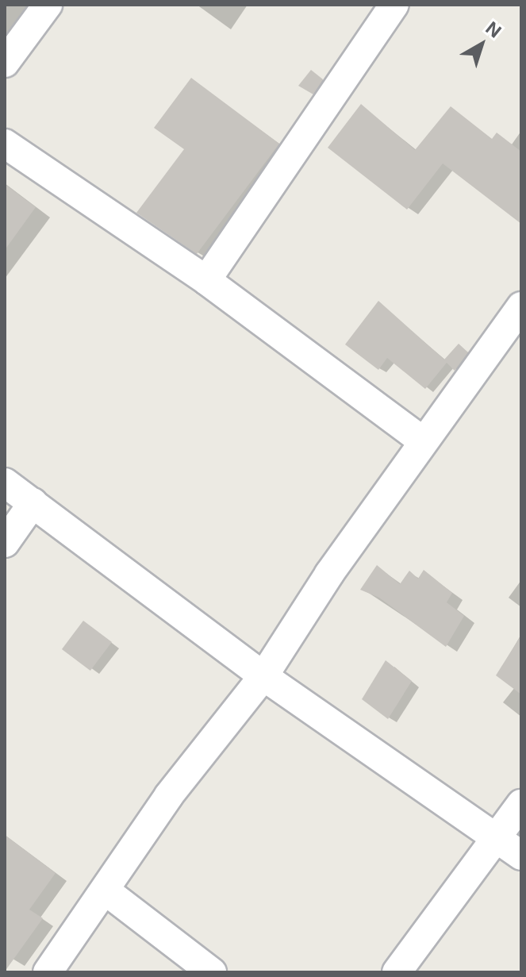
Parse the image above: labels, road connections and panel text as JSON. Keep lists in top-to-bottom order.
{
  "north": "top right"
}
